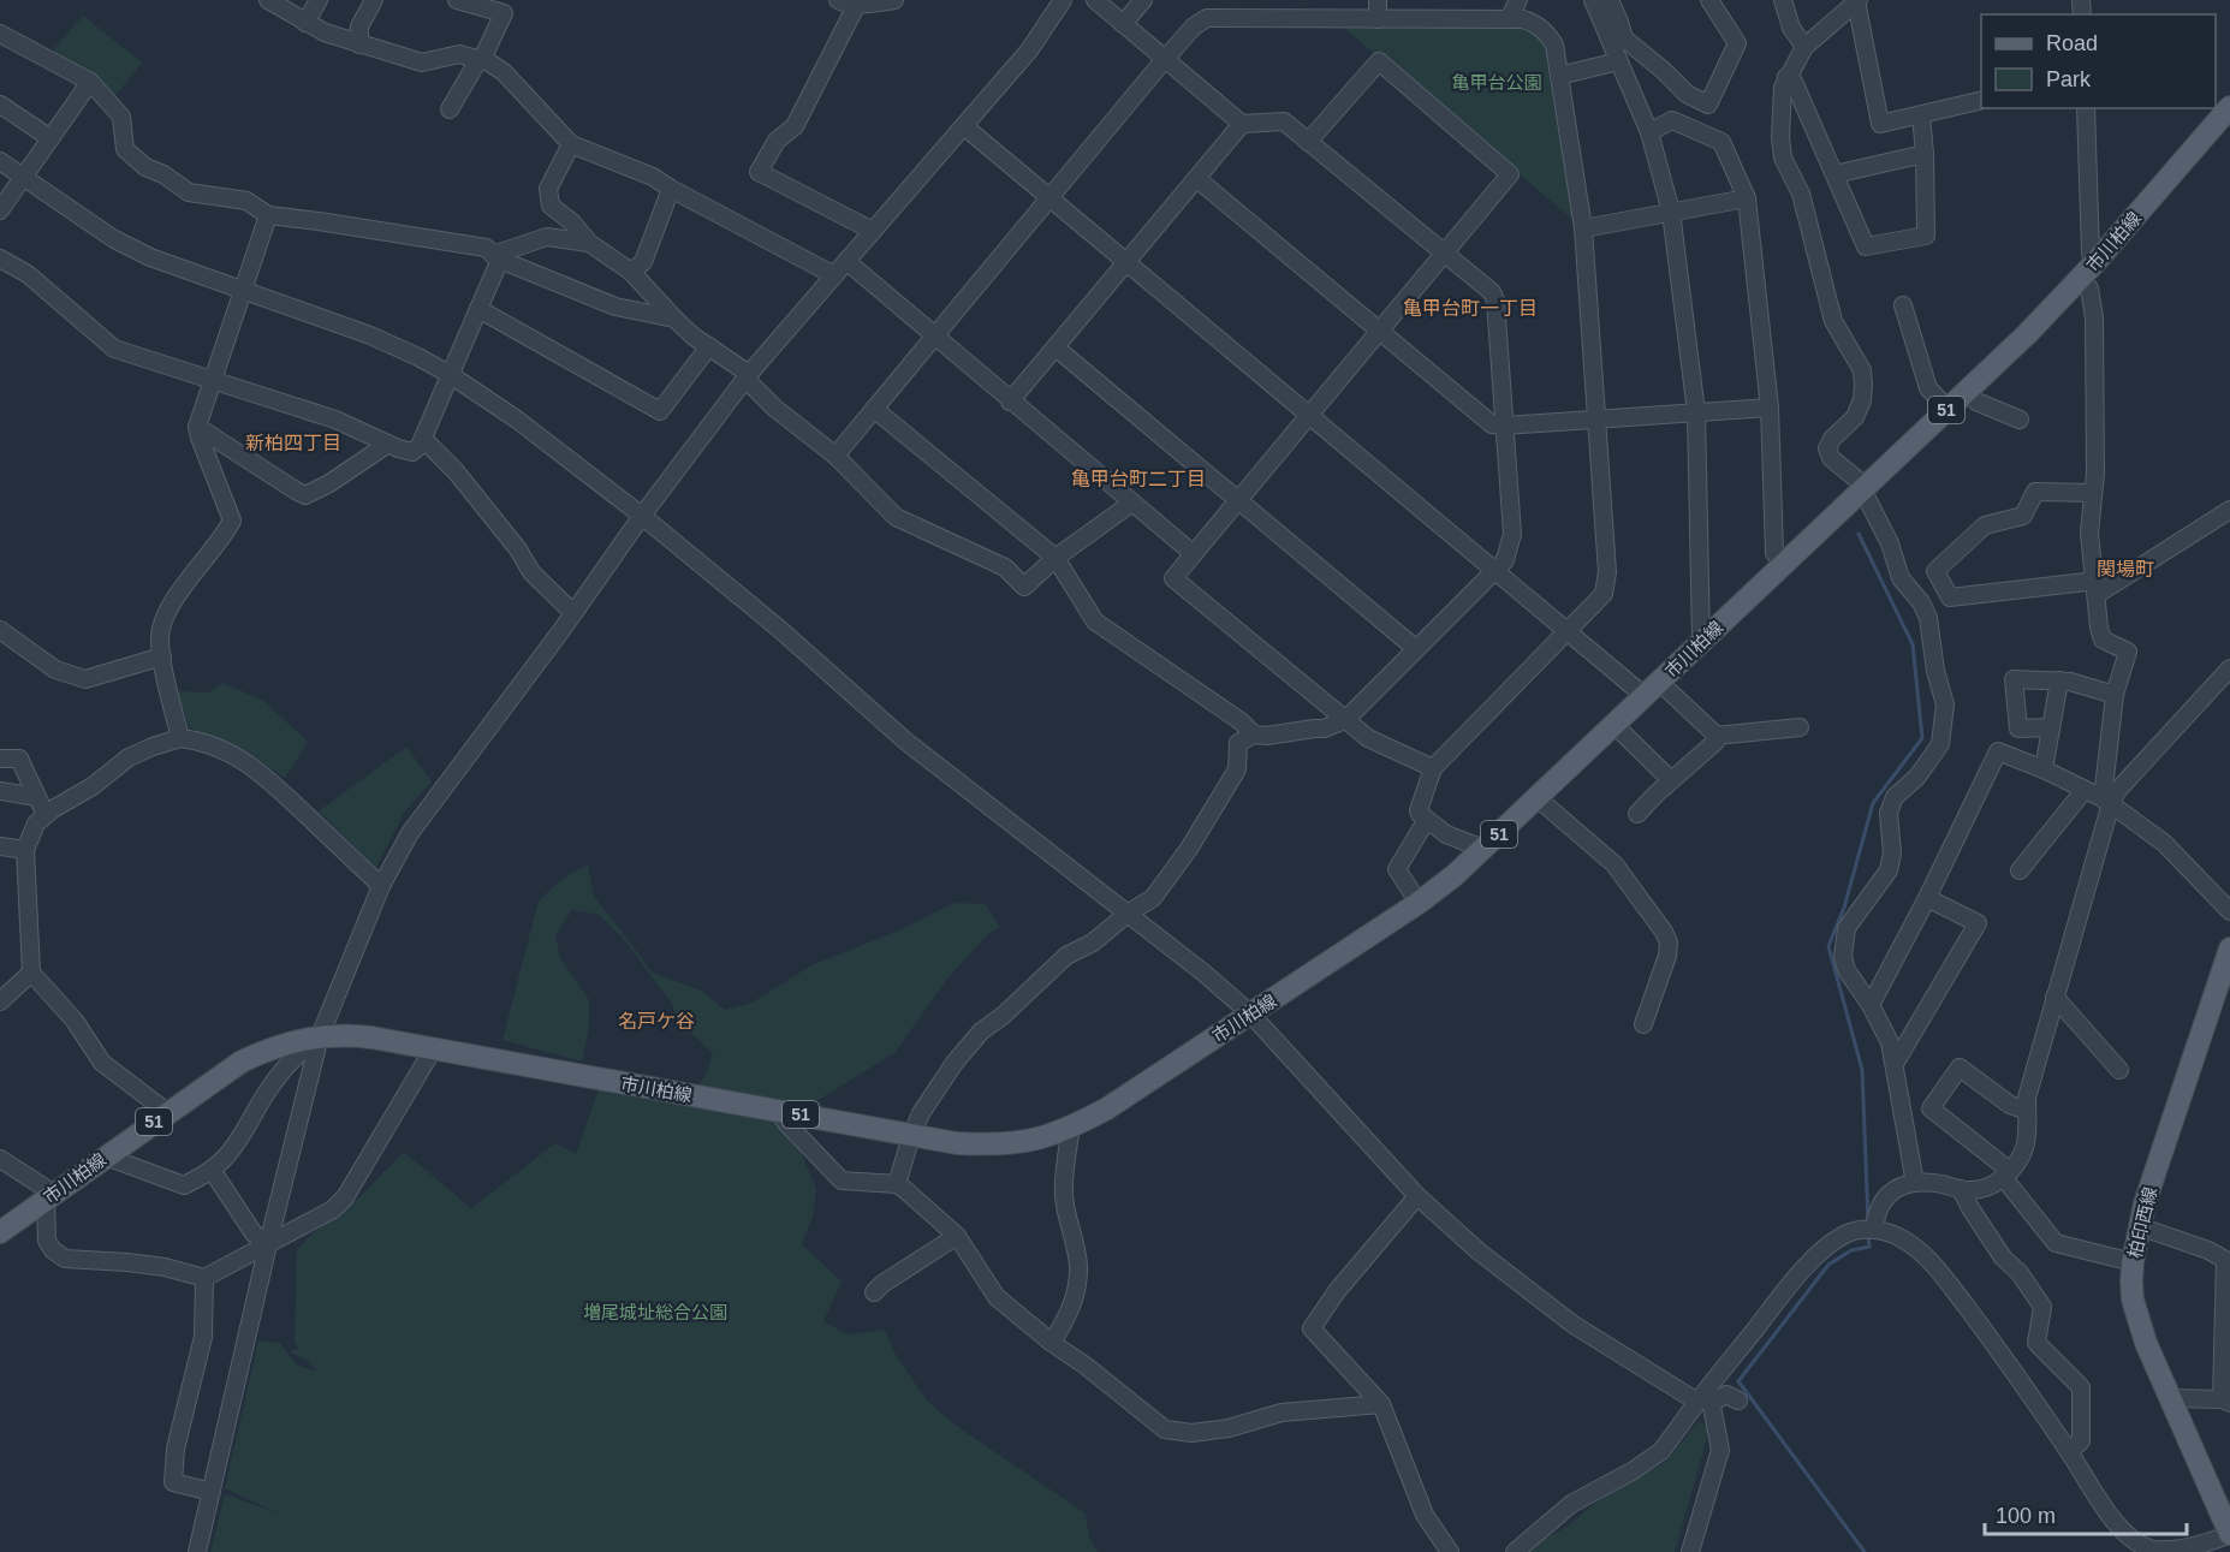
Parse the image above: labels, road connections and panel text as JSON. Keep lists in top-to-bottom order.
{
  "streets": {
    "main road": ["市川柏線", "51", "柏印西線"]
  },
  "districts": [
    "亀甲台町一丁目",
    "新柏四丁目",
    "亀甲台町二丁目",
    "関場町",
    "名戸ケ谷"
  ],
  "parks": ["亀甲台公園", "増尾城址総合公園"],
  "legend": ["Road", "Park"],
  "scale_bar": "100 m"
}
